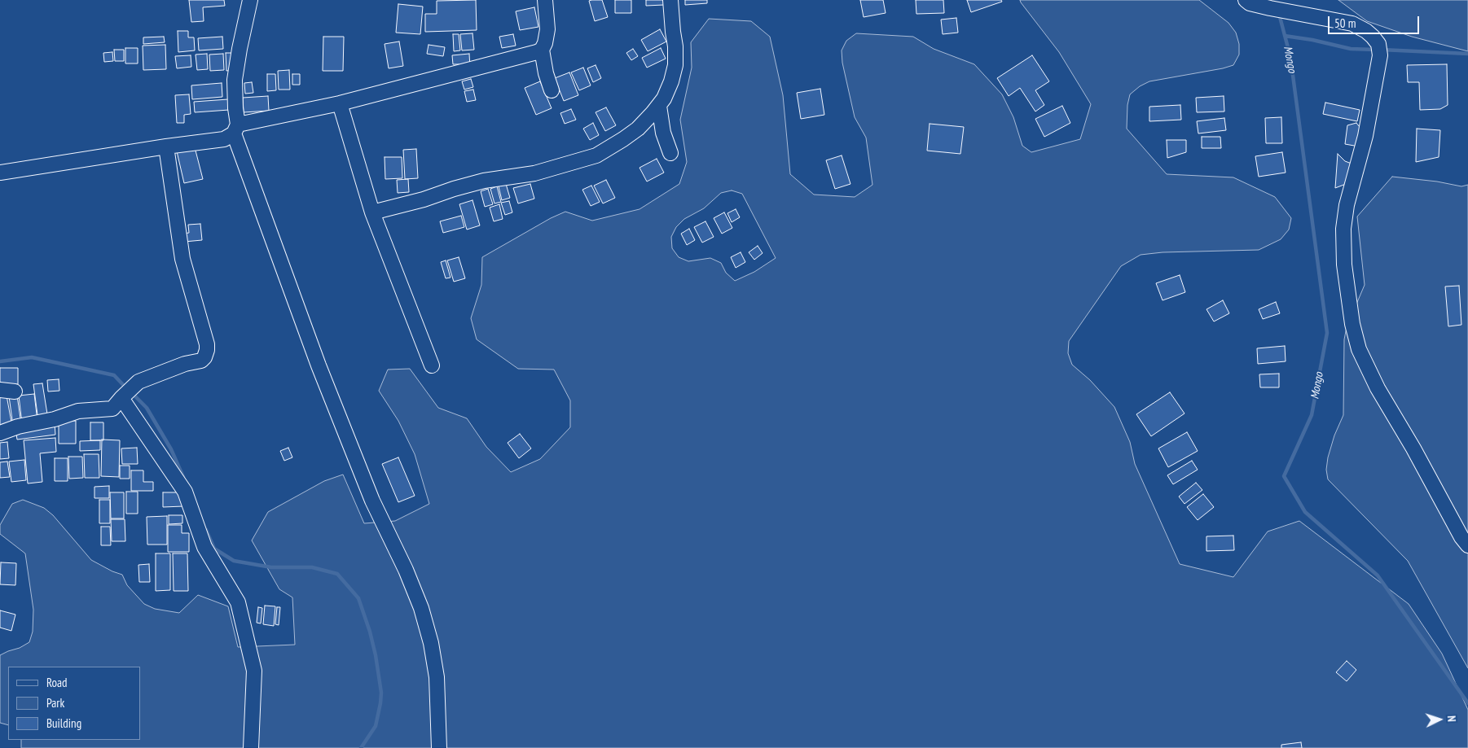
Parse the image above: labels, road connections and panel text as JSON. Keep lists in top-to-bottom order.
{
  "water": ["Mongo"],
  "legend": ["Road", "Park", "Building"],
  "scale_bar": "50 m",
  "north": "right"
}
